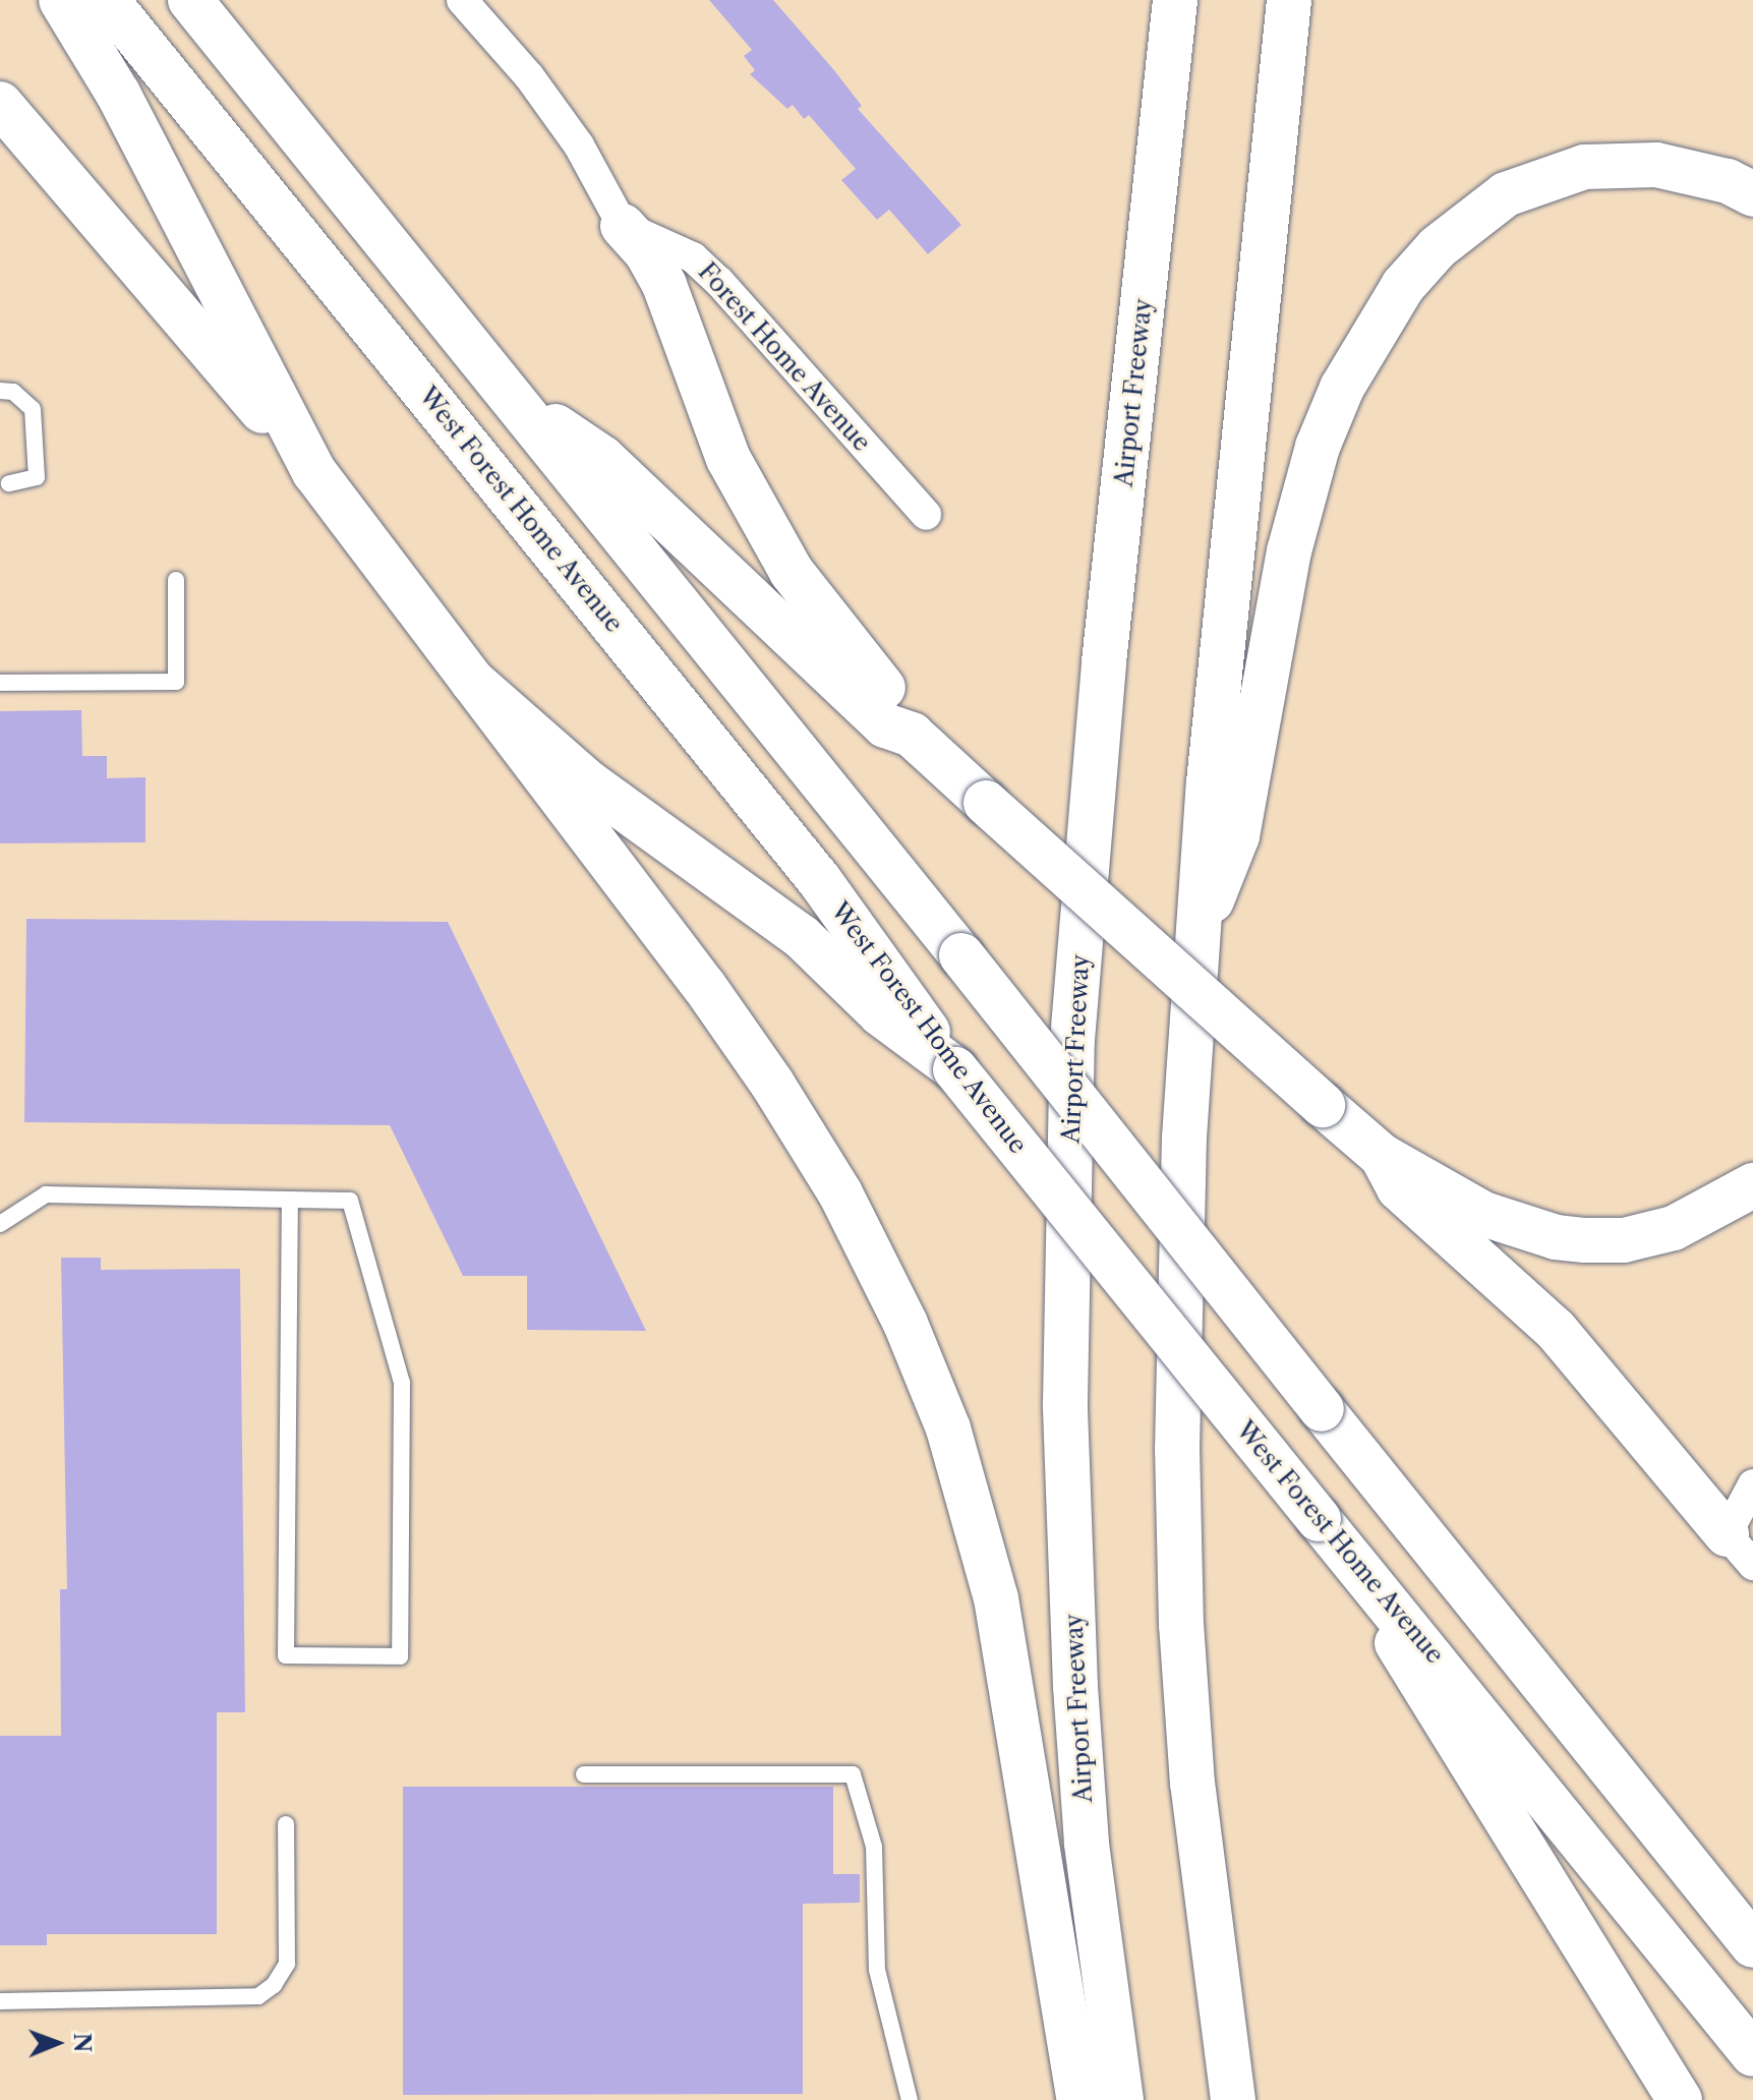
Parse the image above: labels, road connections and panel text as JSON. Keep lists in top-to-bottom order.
{
  "streets": {
    "main road": ["Airport Freeway", "West Forest Home Avenue"],
    "street": ["Forest Home Avenue"]
  },
  "north": "right"
}
